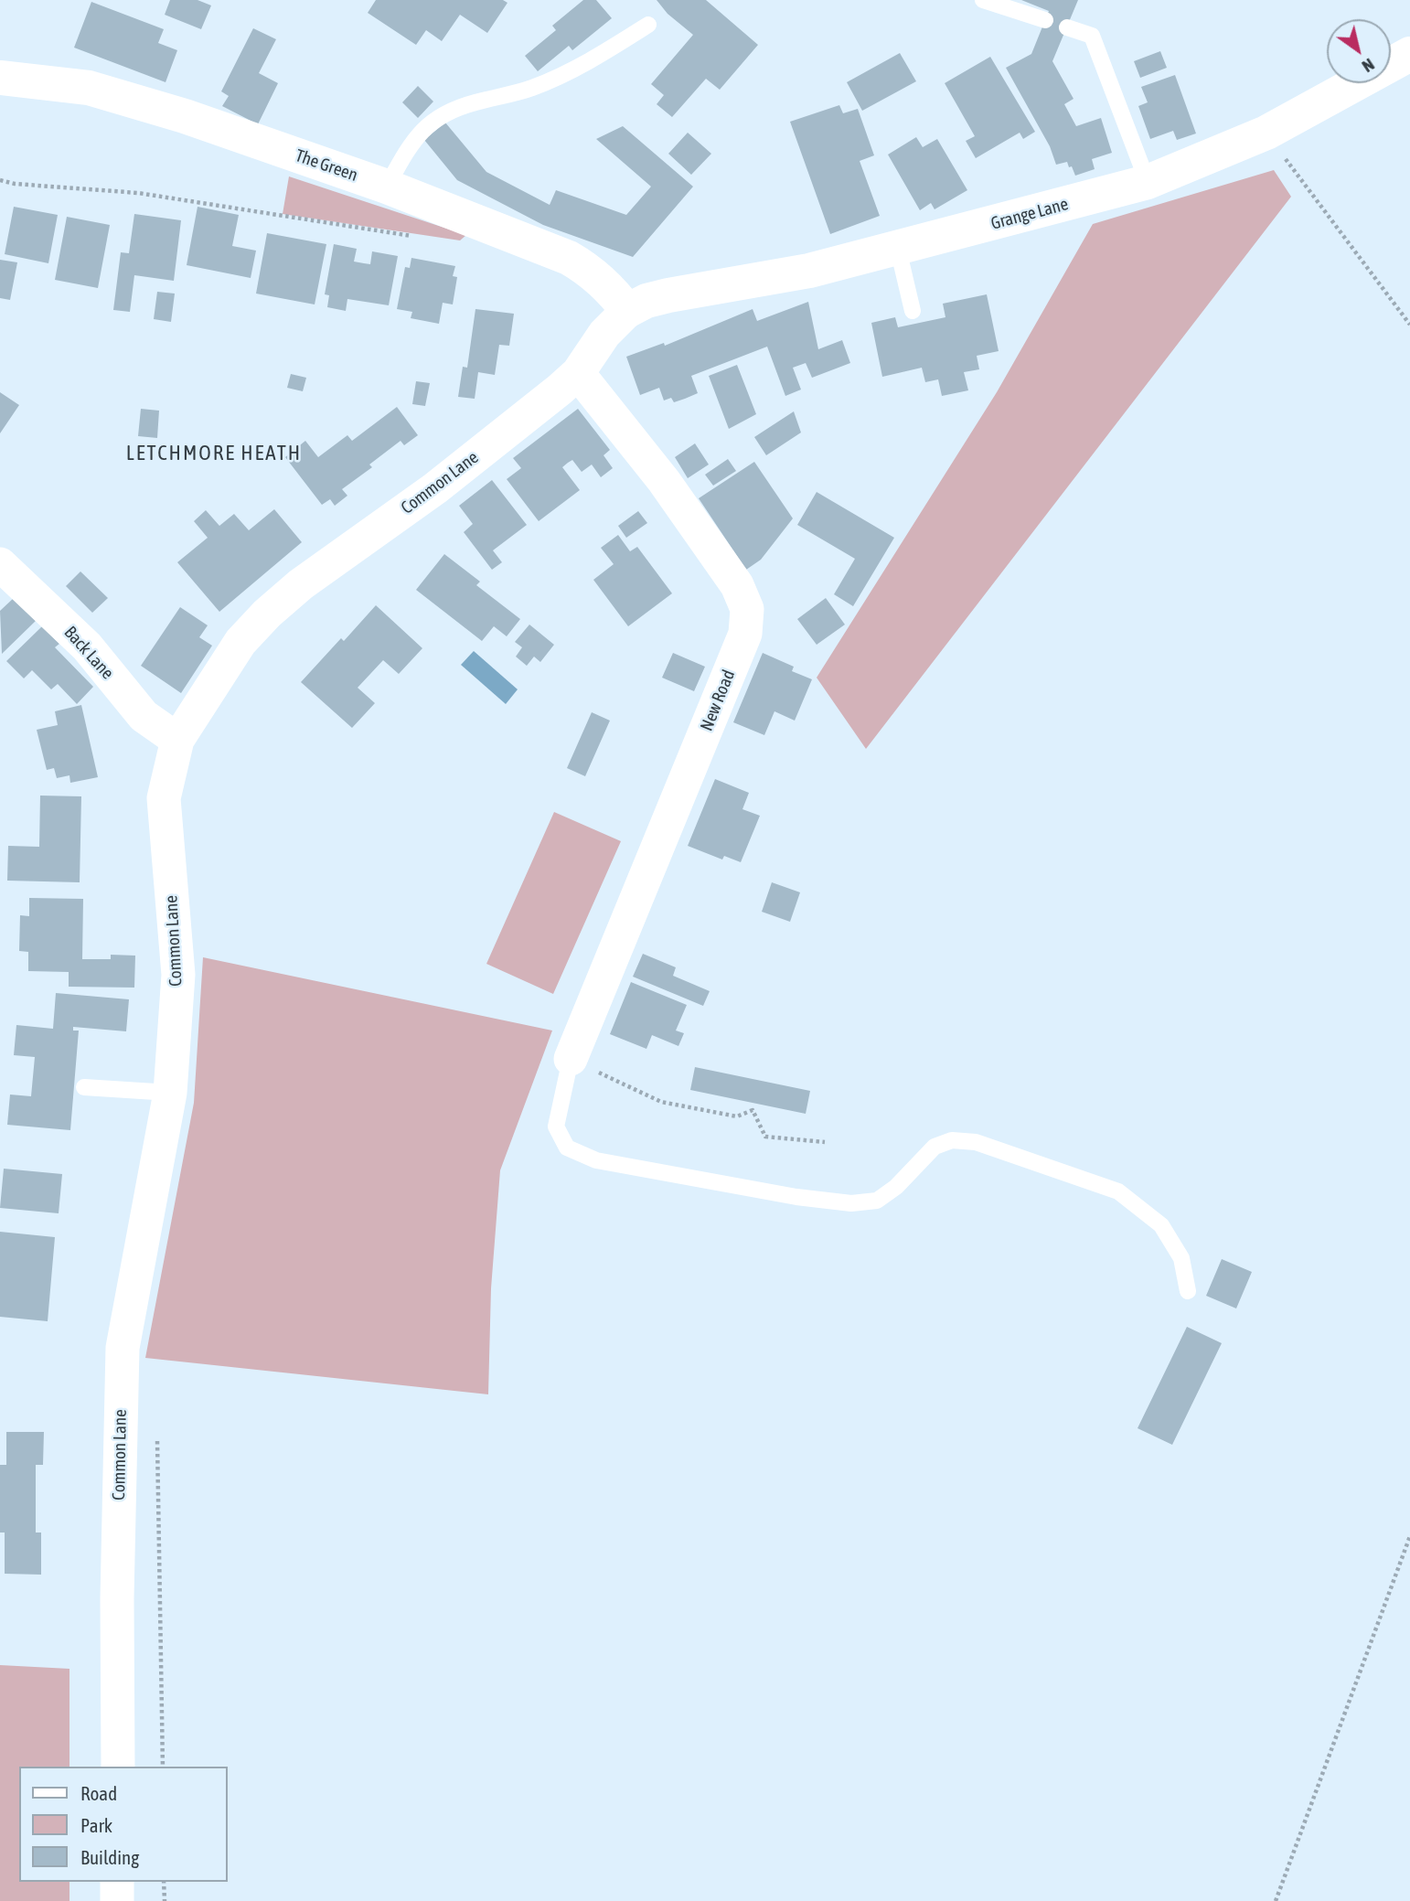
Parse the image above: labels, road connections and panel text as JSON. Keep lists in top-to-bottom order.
{
  "streets": {
    "street": [
      "The Green",
      "Grange Lane",
      "Common Lane",
      "Back Lane",
      "New Road"
    ]
  },
  "crossings": [
    ["The Green", "Grange Lane"],
    ["The Green", "Common Lane"],
    ["Grange Lane", "Common Lane"],
    ["Common Lane", "Back Lane"],
    ["Common Lane", "New Road"]
  ],
  "districts": ["LETCHMORE HEATH"],
  "legend": ["Road", "Park", "Building"],
  "north": "bottom right"
}
